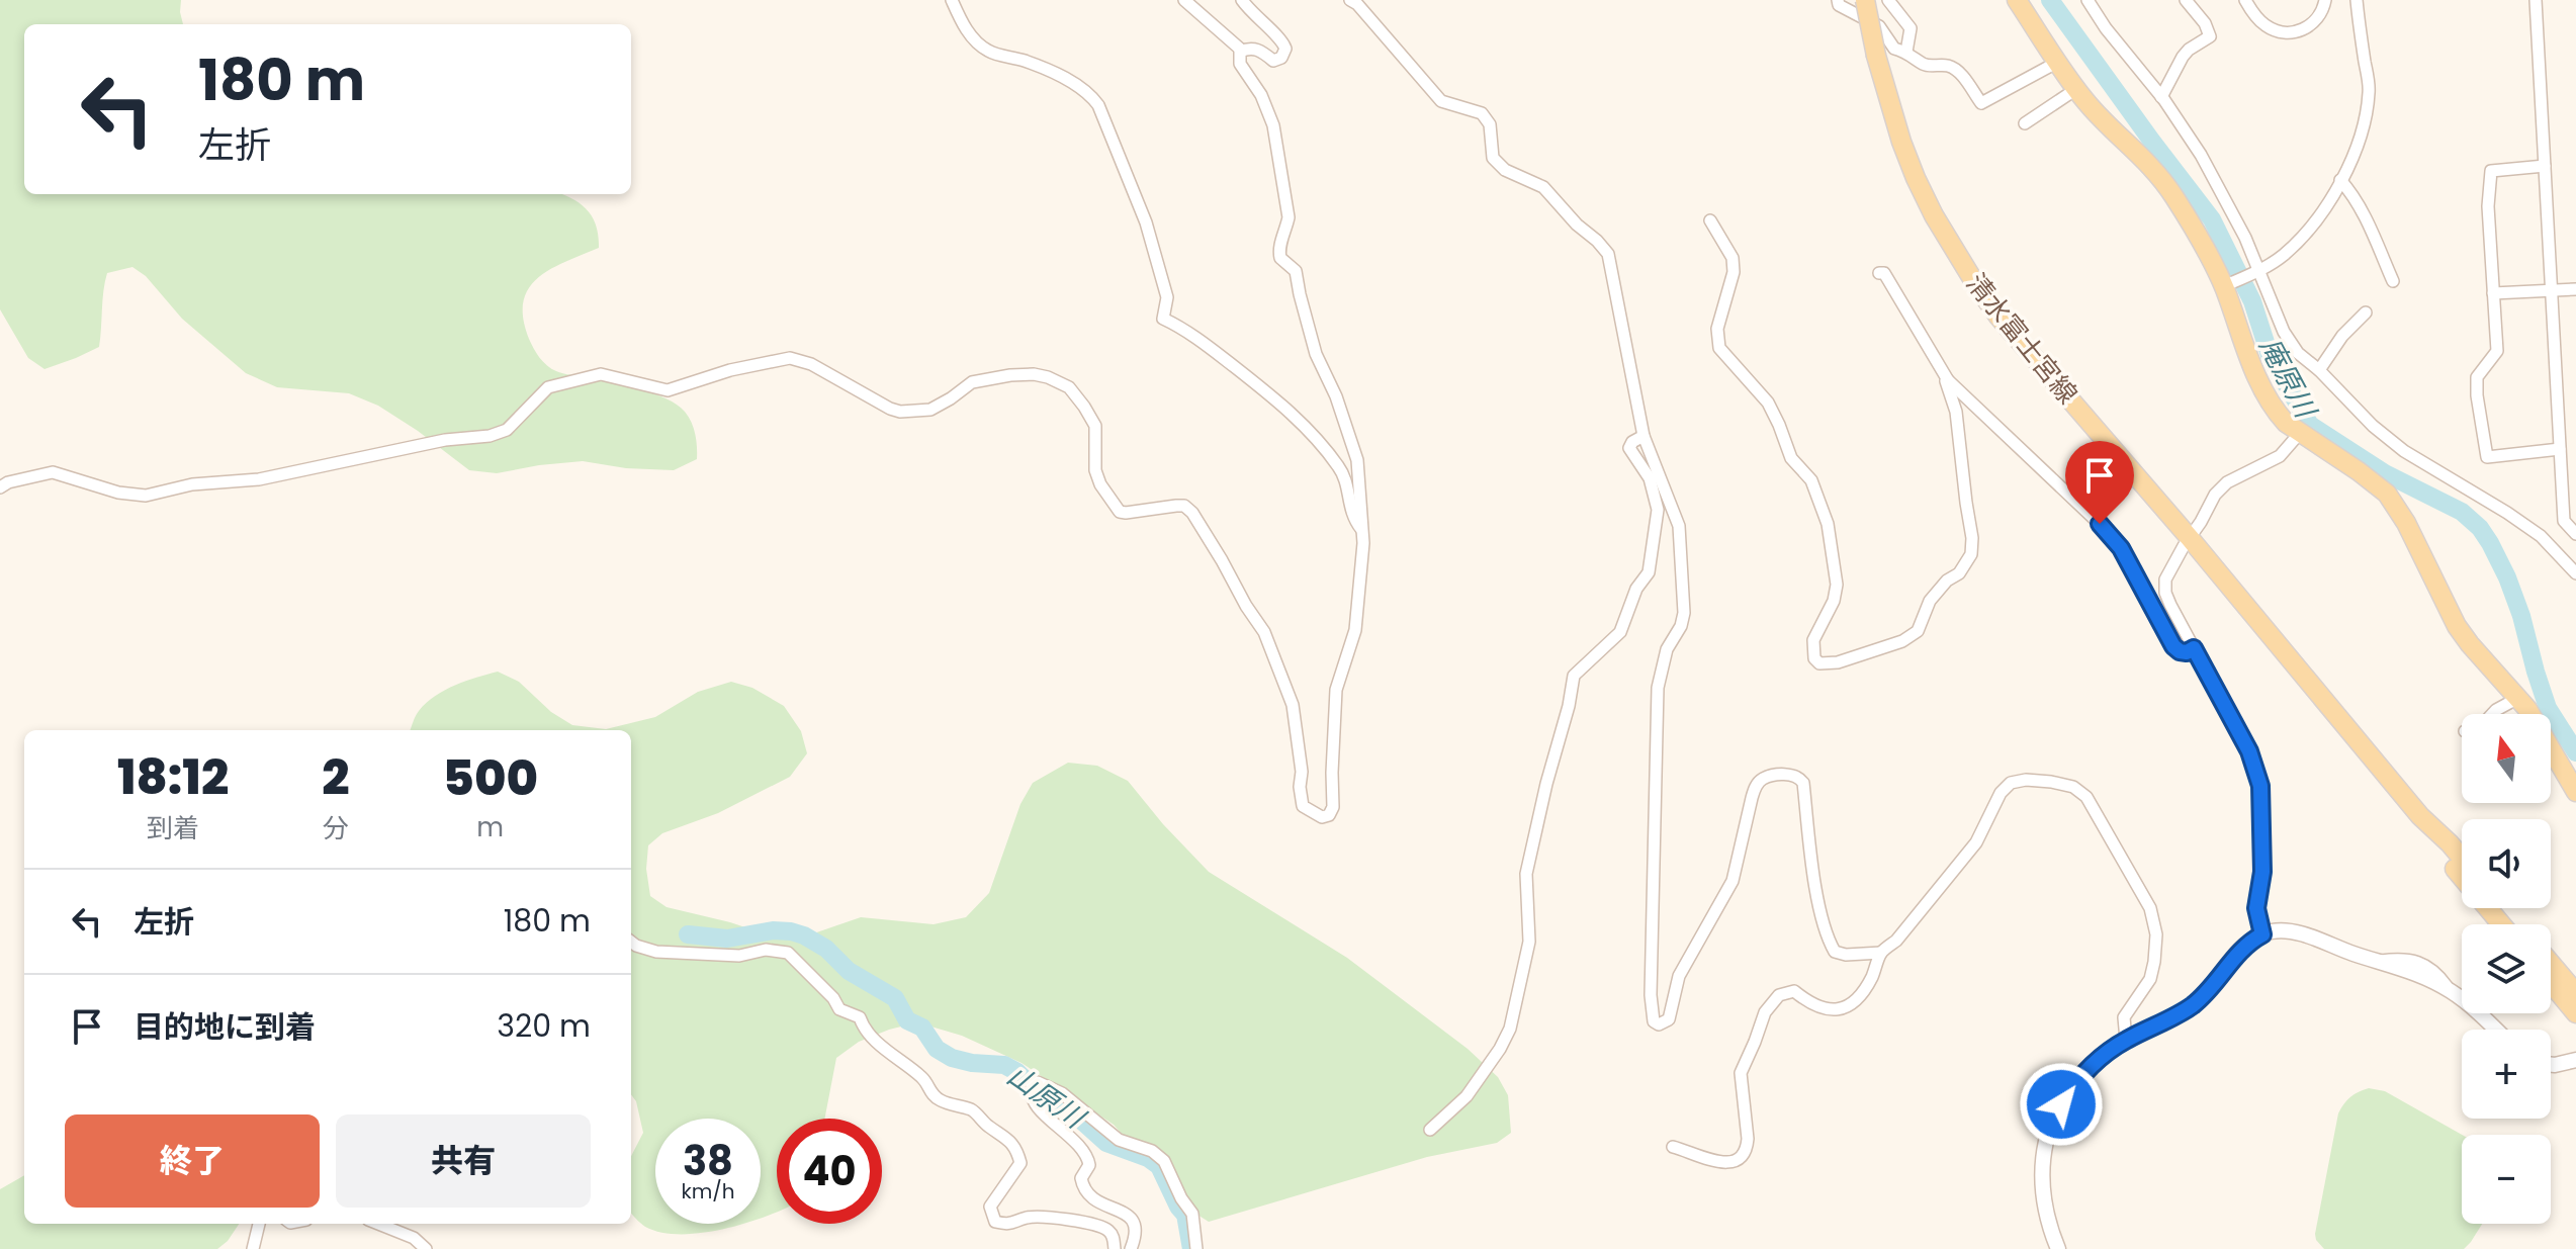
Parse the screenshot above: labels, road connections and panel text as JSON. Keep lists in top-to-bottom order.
{
  "streets": {
    "main road": ["清水富士宮線"]
  },
  "water": ["庵原川", "山原川"],
  "north": "top",
  "page": {
    "turn": ["180 m", "左折"],
    "map_buttons": ["+", "−"],
    "eta": [
      "18:12",
      "到着",
      "2",
      "分",
      "500",
      "m"
    ],
    "list": [
      {
        "name": "左折",
        "value": "180 m"
      },
      {
        "name": "目的地に到着",
        "value": "320 m"
      }
    ],
    "buttons": ["終了", "共有"],
    "speed": "38 km/h",
    "limit": "40"
  }
}
